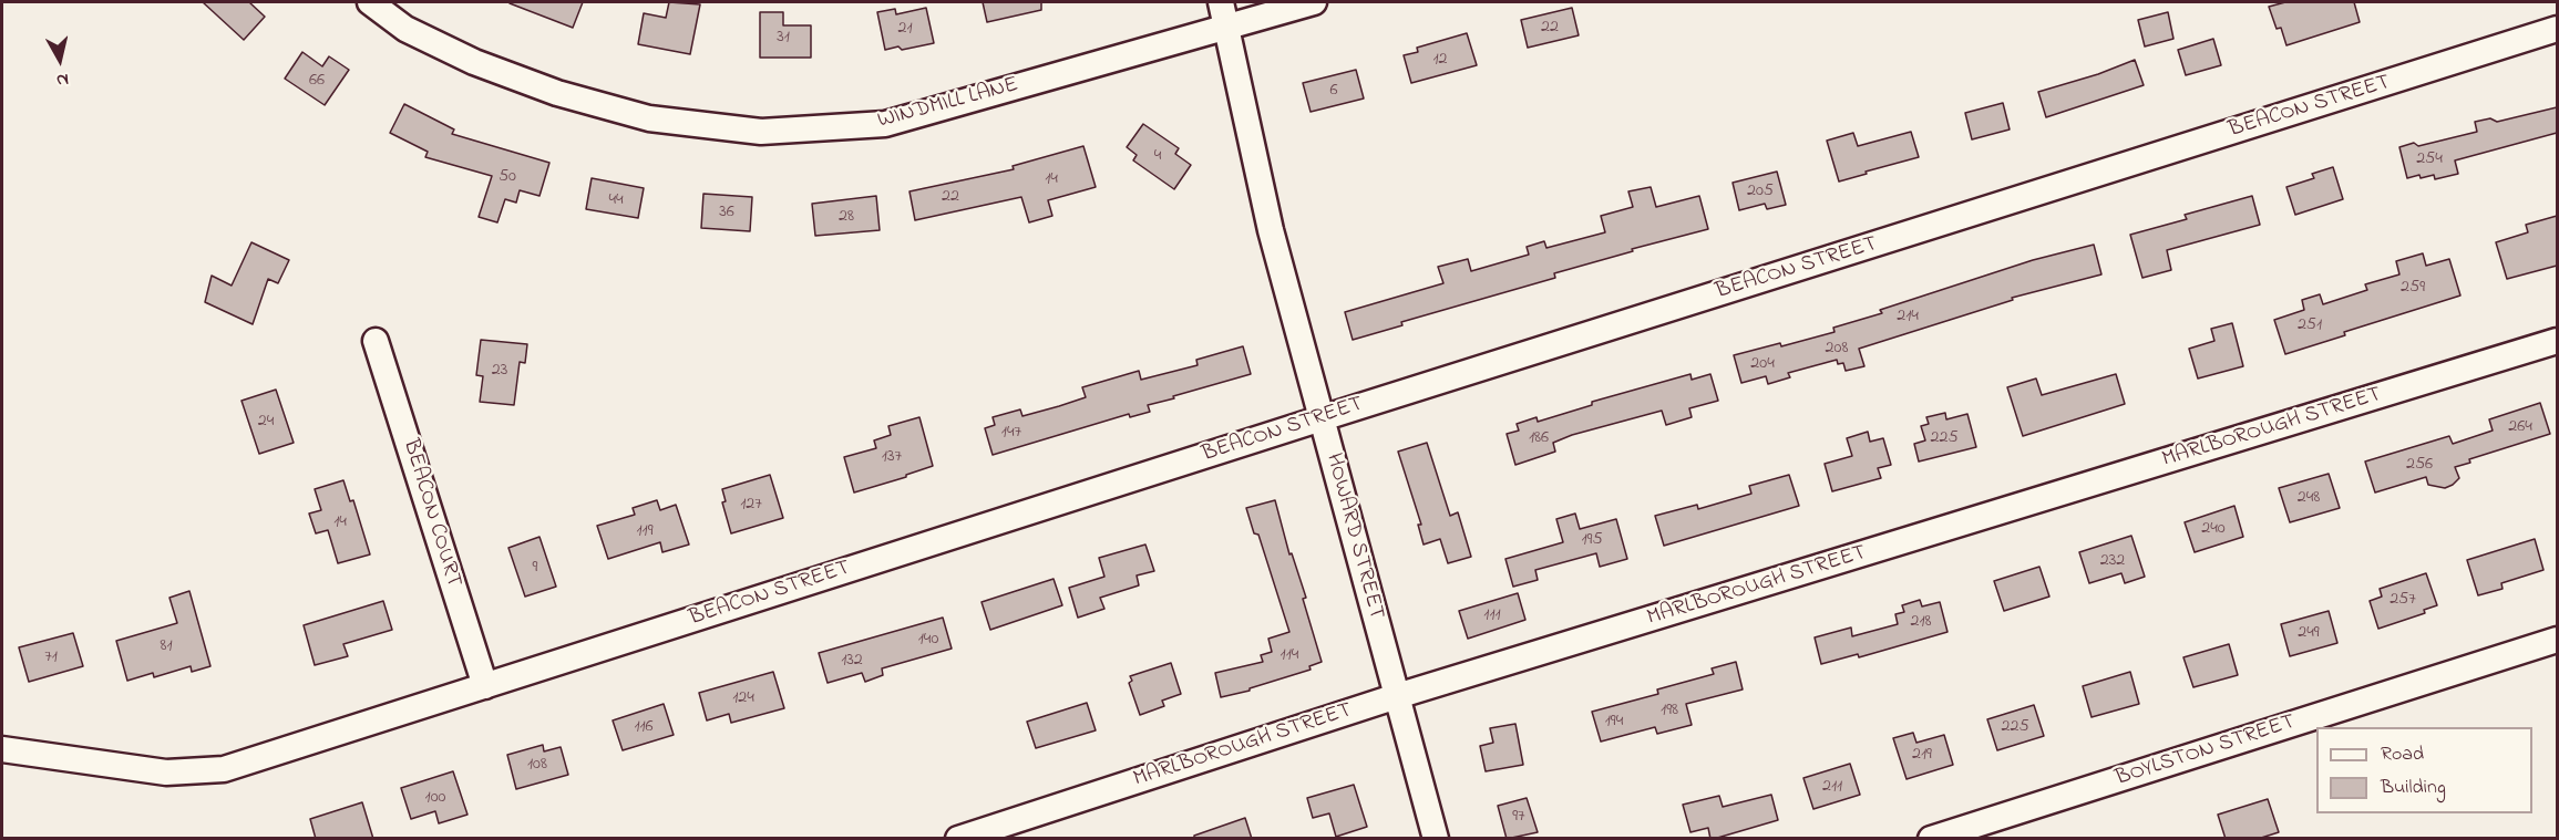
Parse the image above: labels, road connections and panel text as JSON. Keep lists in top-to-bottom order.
{
  "streets": {
    "street": [
      "WINDMILL LANE",
      "BEACON STREET",
      "MARLBOROUGH STREET",
      "BEACON COURT",
      "HOWARD STREET",
      "BOYLSTON STREET"
    ]
  },
  "crossings": [
    ["WINDMILL LANE", "HOWARD STREET"],
    ["BEACON STREET", "BEACON COURT"],
    ["BEACON STREET", "HOWARD STREET"],
    ["MARLBOROUGH STREET", "HOWARD STREET"]
  ],
  "house_numbers": [
    "22",
    "21",
    "31",
    "12",
    "66",
    "6",
    "4",
    "254",
    "50",
    "14",
    "205",
    "22",
    "44",
    "36",
    "28",
    "259",
    "214",
    "251",
    "208",
    "204",
    "23",
    "24",
    "264",
    "147",
    "186",
    "225",
    "137",
    "256",
    "248",
    "127",
    "14",
    "240",
    "119",
    "195",
    "232",
    "9",
    "257",
    "111",
    "218",
    "249",
    "140",
    "81",
    "114",
    "71",
    "132",
    "124",
    "198",
    "194",
    "116",
    "225",
    "219",
    "108",
    "211",
    "100",
    "97"
  ],
  "legend": ["Road", "Building"],
  "north": "bottom"
}
